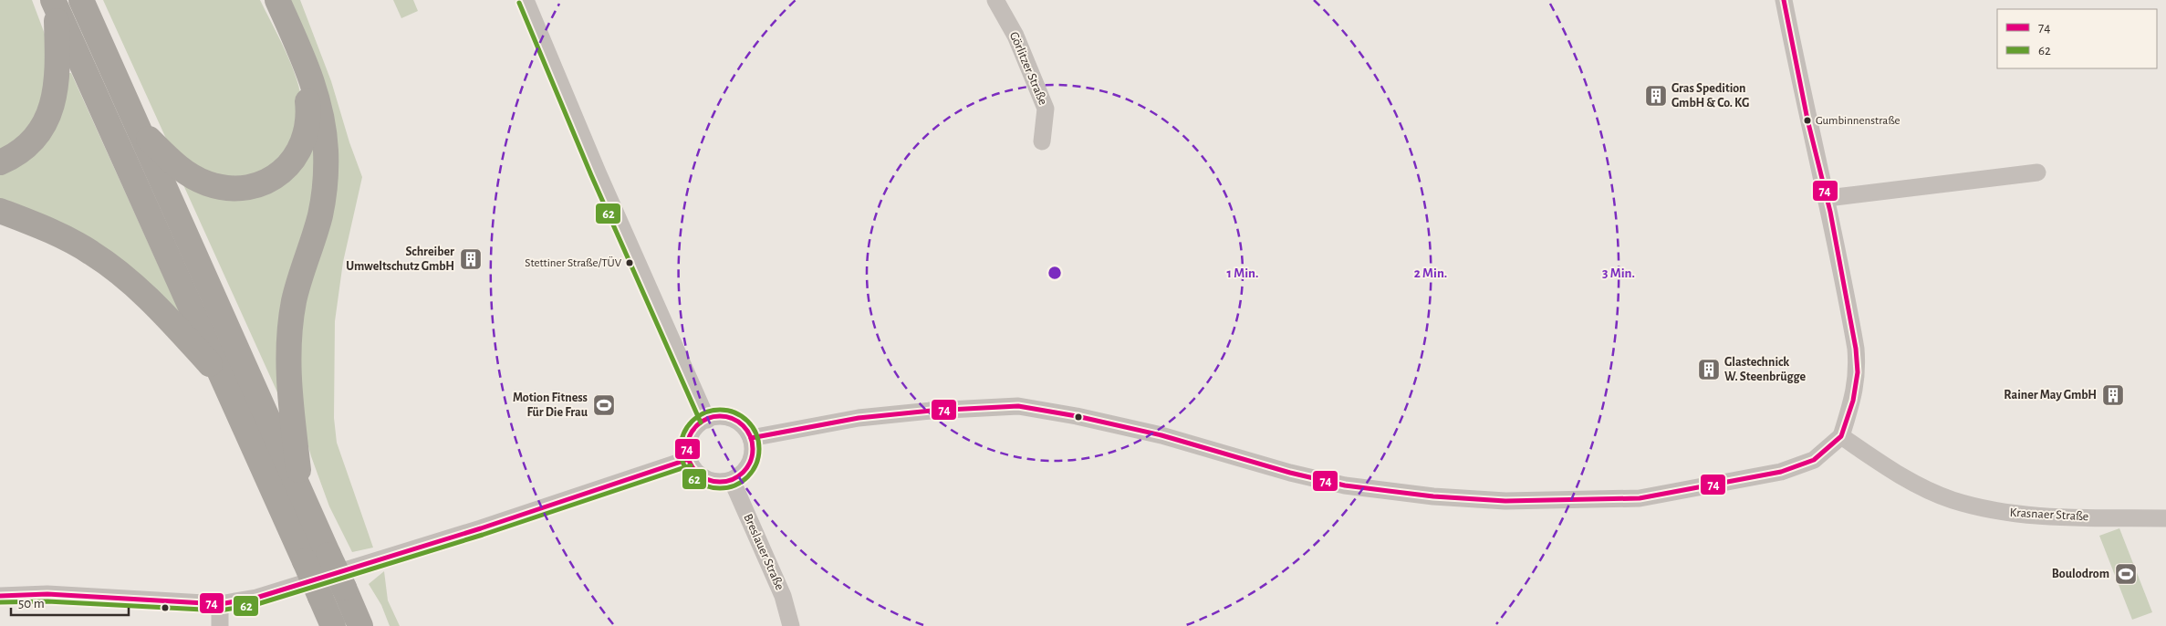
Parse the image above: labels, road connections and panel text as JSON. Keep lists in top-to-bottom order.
{
  "streets": {
    "street": ["Görlitzer Straße", "Krasnaer Straße", "Breslauer Straße"]
  },
  "places": {
    "building": [
      "Gras Spedition GmbH & Co. KG",
      "Schreiber Umweltschutz GmbH",
      "Glastechnick W. Steenbrügge",
      "Rainer May GmbH"
    ],
    "other": ["Gumbinnenstraße", "Stettiner Straße/TÜV"],
    "sports": ["Motion Fitness Für Die Frau", "Boulodrom"]
  },
  "lines": ["transit line 74", "transit line 62"],
  "legend": ["74", "62"],
  "scale_bar": "50 m",
  "rings": ["1 Min.", "2 Min.", "3 Min."]
}
